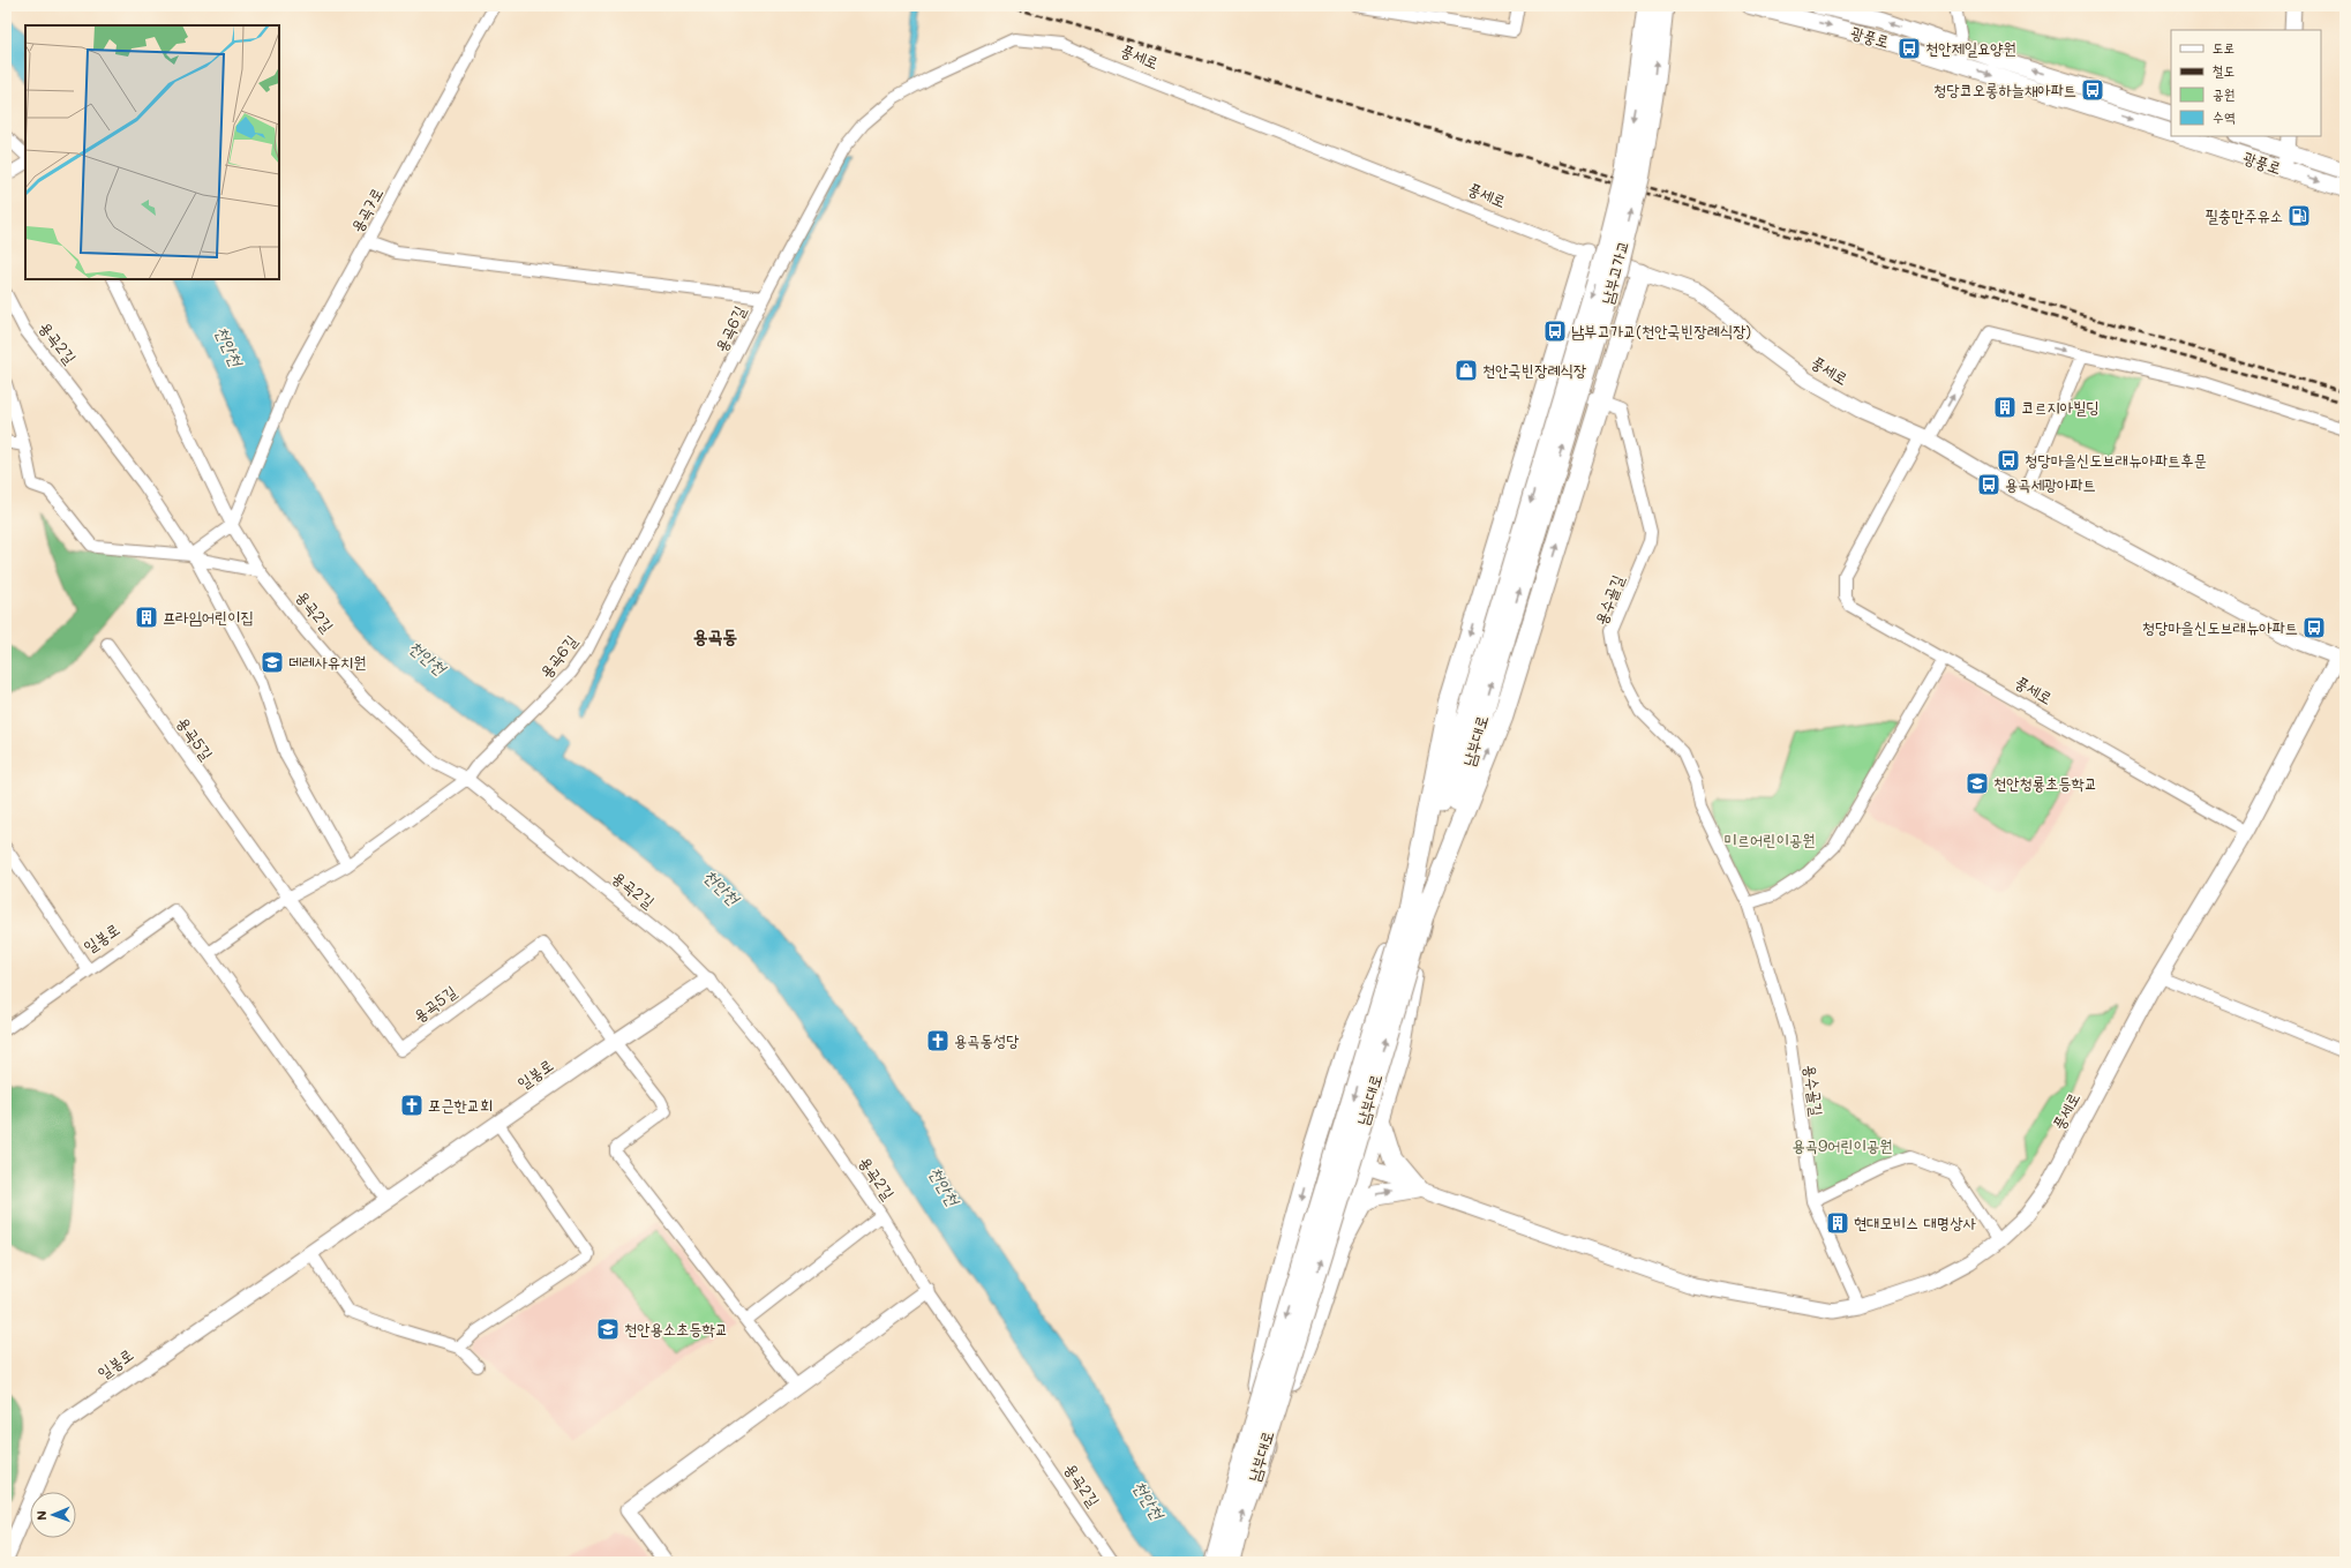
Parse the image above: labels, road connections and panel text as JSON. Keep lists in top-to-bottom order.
{
  "streets": {
    "highway": ["남부고가교", "남부대로"],
    "main road": ["광풍로"],
    "street": [
      "풍세로",
      "용곡7로",
      "용곡6길",
      "용곡2길",
      "용수골길",
      "용곡5길",
      "일봉로"
    ]
  },
  "crossings": [
    ["풍세로", "용곡6길"],
    ["풍세로", "용수골길"],
    ["용곡7로", "용곡2길"],
    ["남부고가교", "남부대로"],
    ["용곡6길", "용곡2길"],
    ["용곡2길", "일봉로"],
    ["용곡5길", "일봉로"]
  ],
  "districts": ["용곡동"],
  "water": ["천안천"],
  "parks": ["미르어린이공원", "용곡9어린이공원"],
  "places": {
    "bus stop": [
      "천안제일요양원",
      "청당코오롱하늘채아파트",
      "남부고가교(천안국빈장례식장)",
      "청당마을신도브래뉴아파트후문",
      "용곡세광아파트",
      "청당마을신도브래뉴아파트"
    ],
    "fuel station": ["필충만주유소"],
    "shop": ["천안국빈장례식장"],
    "building": ["코르지아빌딩", "프라임어린이집", "현대모비스 대명상사"],
    "school or university": ["데레사유치원", "천안청룡초등학교", "천안용소초등학교"],
    "church": ["용곡동성당", "포근한교회"]
  },
  "legend": [
    "도로",
    "철도",
    "공원",
    "수역"
  ],
  "north": "left"
}
